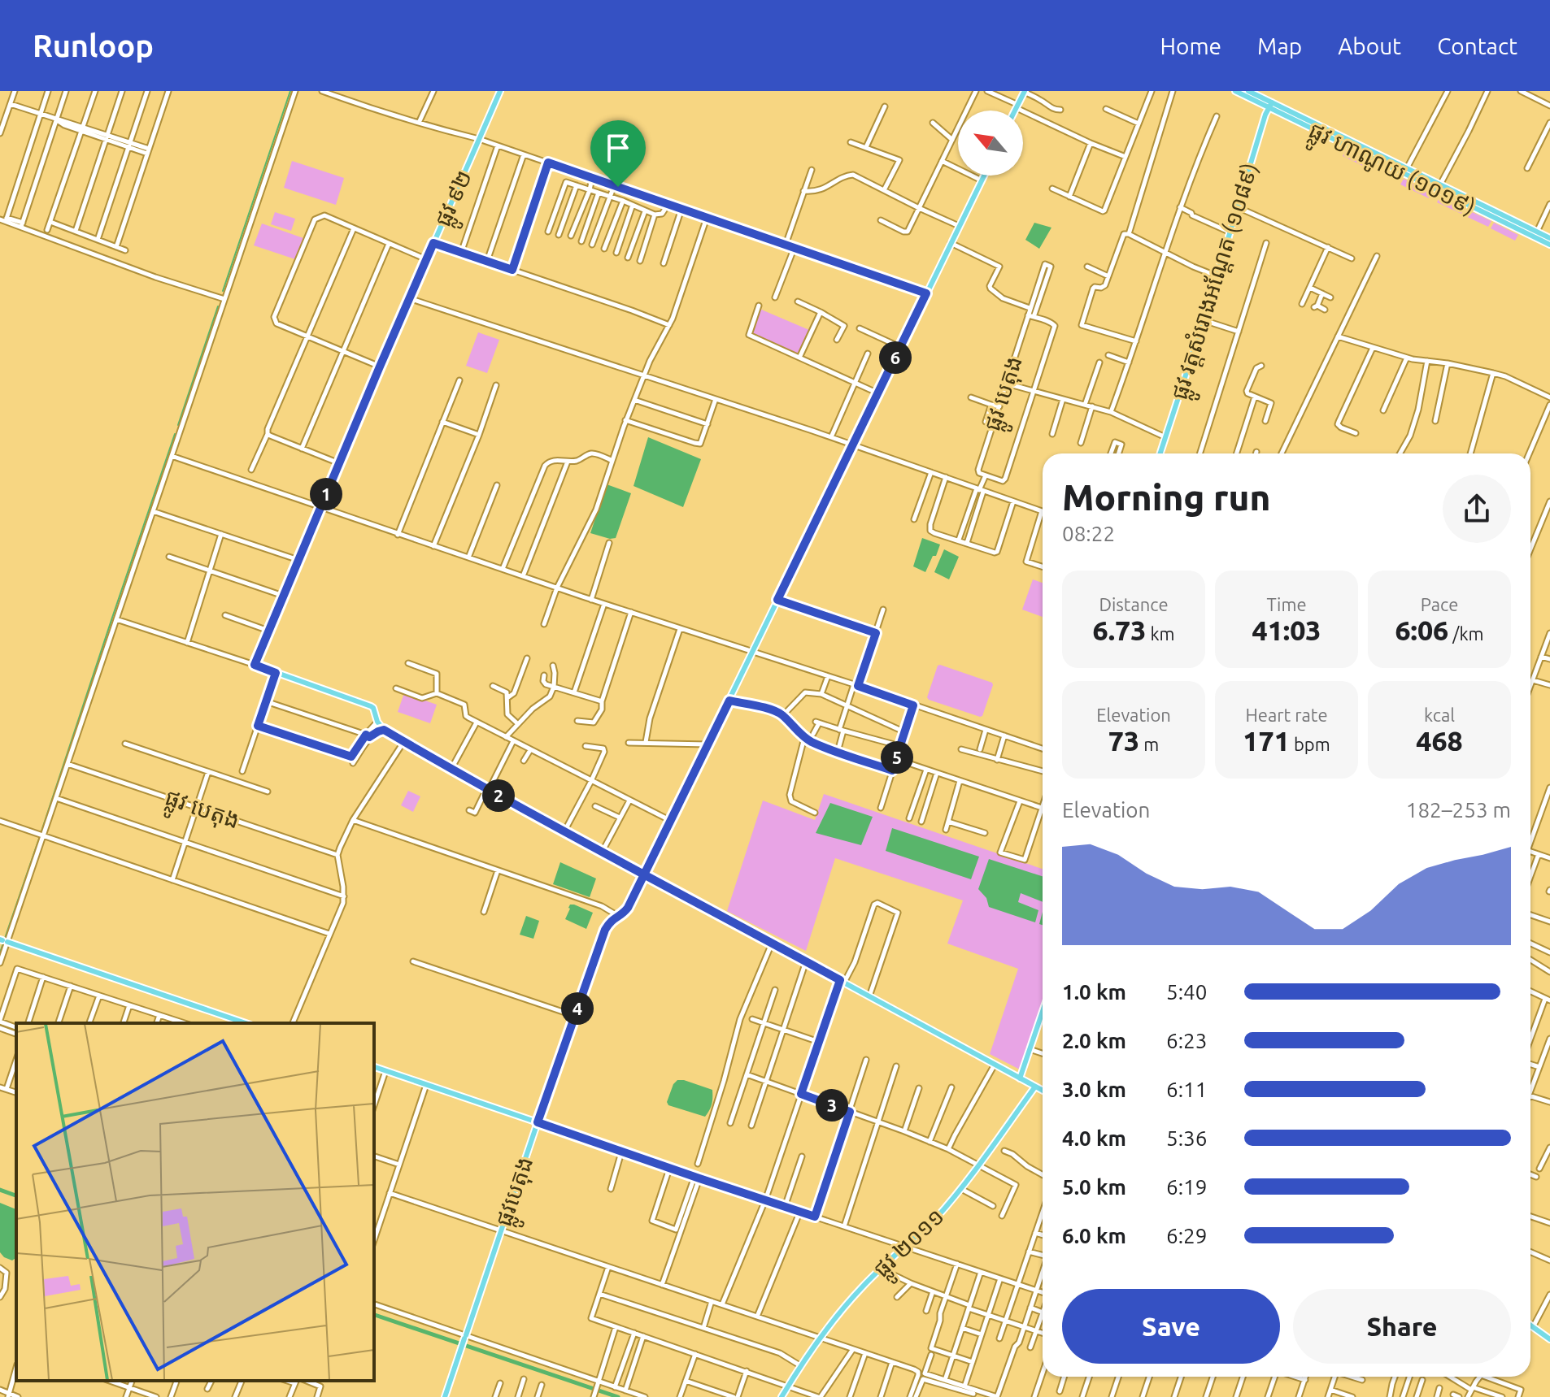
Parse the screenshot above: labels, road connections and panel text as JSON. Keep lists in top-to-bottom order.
{
  "streets": {
    "main road": [
      "ផ្លូវ ហាណូយ (១០១៩)",
      "ផ្លូវ ៩២",
      "ផ្លូវ វត្តសំរោងអណ្ដែត (១០៨៩)",
      "ផ្លូវបេតុង",
      "ផ្លូវ ២០១១"
    ],
    "street": ["ផ្លូវ បេតុង"]
  },
  "crossings": [
    ["ផ្លូវ ហាណូយ (១០១៩)", "ផ្លូវ វត្តសំរោងអណ្ដែត (១០៨៩)"]
  ],
  "north": "top left",
  "page": {
    "header": "Runloop",
    "nav": [
      "Home",
      "Map",
      "About",
      "Contact"
    ],
    "pins": [
      "6",
      "1",
      "5",
      "2",
      "4",
      "3"
    ],
    "heading": ["Morning run", "08:22"],
    "stats": [
      ["Distance", "6.73 km"],
      ["Time", "41:03"],
      ["Pace", "6:06 /km"],
      ["Elevation", "73 m"],
      ["Heart rate", "171 bpm"],
      ["kcal", "468"]
    ],
    "chart": ["Elevation", "182–253 m"],
    "list": [
      {
        "name": "1.0 km",
        "note": "5:40"
      },
      {
        "name": "2.0 km",
        "note": "6:23"
      },
      {
        "name": "3.0 km",
        "note": "6:11"
      },
      {
        "name": "4.0 km",
        "note": "5:36"
      },
      {
        "name": "5.0 km",
        "note": "6:19"
      },
      {
        "name": "6.0 km",
        "note": "6:29"
      }
    ],
    "buttons": ["Save", "Share"]
  }
}
